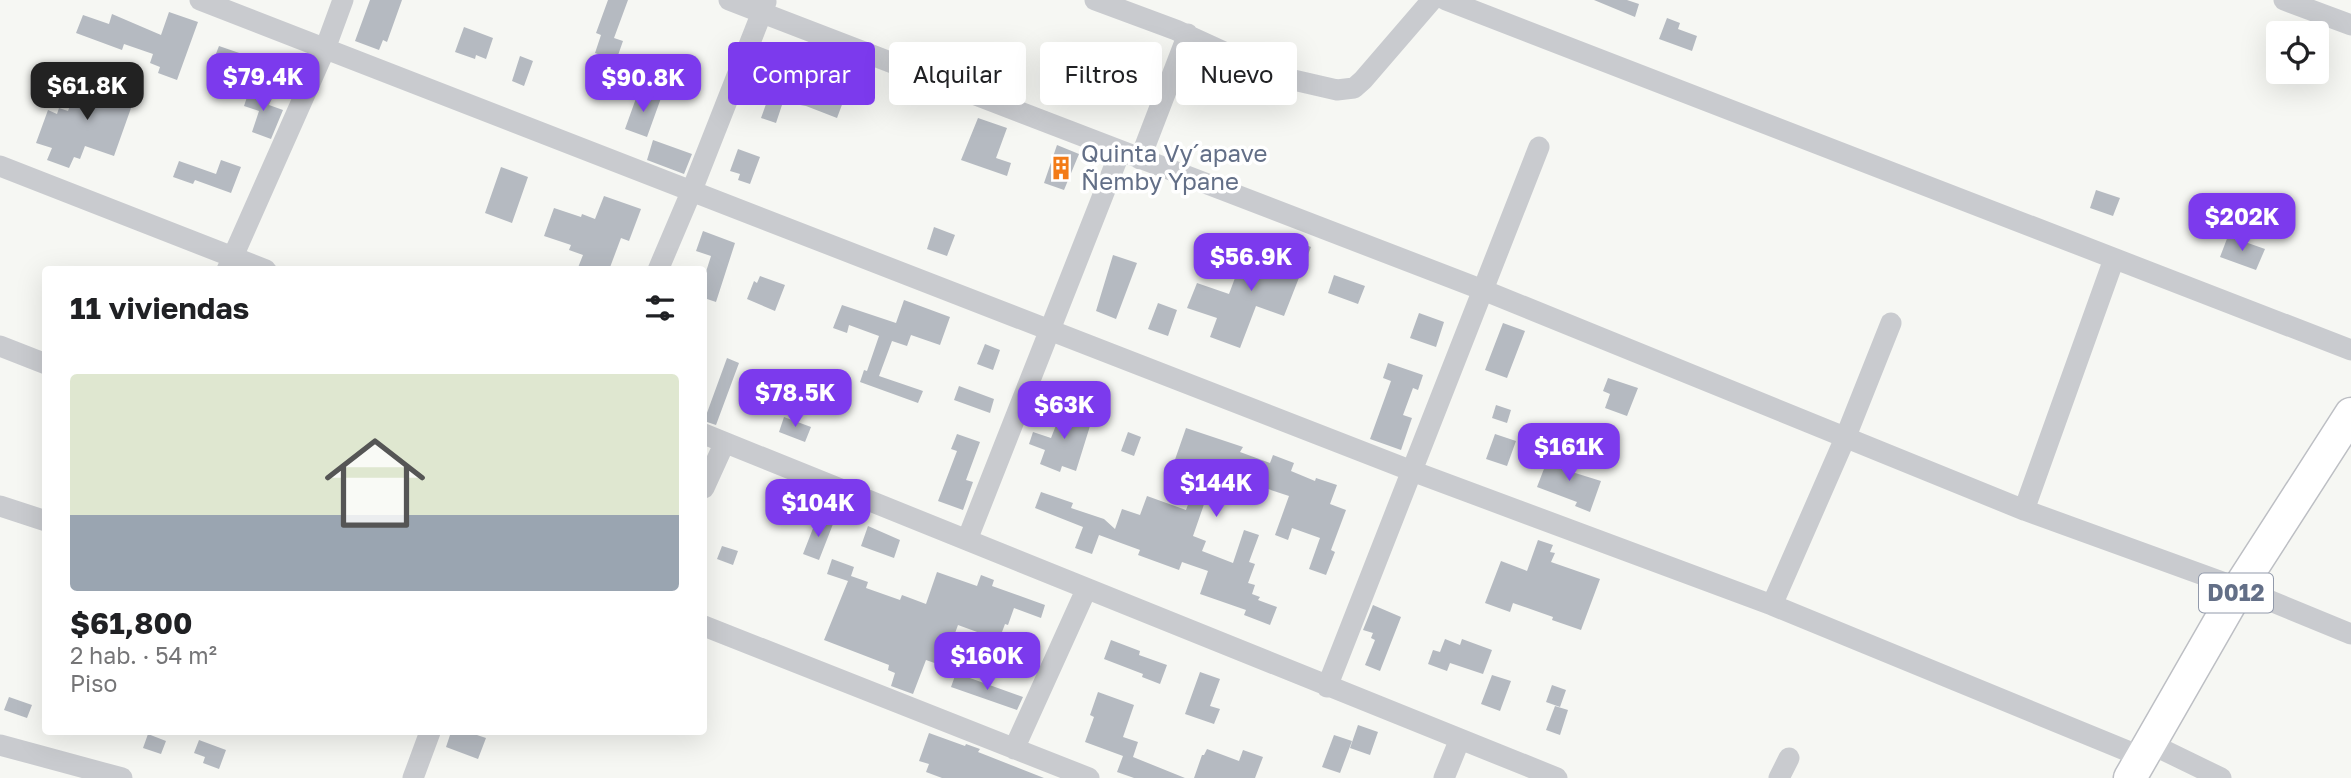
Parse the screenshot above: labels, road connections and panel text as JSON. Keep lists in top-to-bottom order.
{
  "streets": {
    "main road": ["D012"]
  },
  "places": {
    "building": ["Quinta Vy´apave Ñemby Ypane"]
  },
  "page": {
    "chip": [
      "Comprar",
      "Alquilar",
      "Filtros",
      "Nuevo"
    ],
    "price": [
      "$79.4K",
      "$90.8K",
      "$61.8K",
      "$202K",
      "$56.9K",
      "$78.5K",
      "$63K",
      "$161K",
      "$144K",
      "$104K",
      "$160K"
    ],
    "heading": "11 viviendas",
    "list": [
      {
        "name": "$61,800",
        "note": "2 hab. · 54 m² · Piso"
      }
    ]
  }
}
